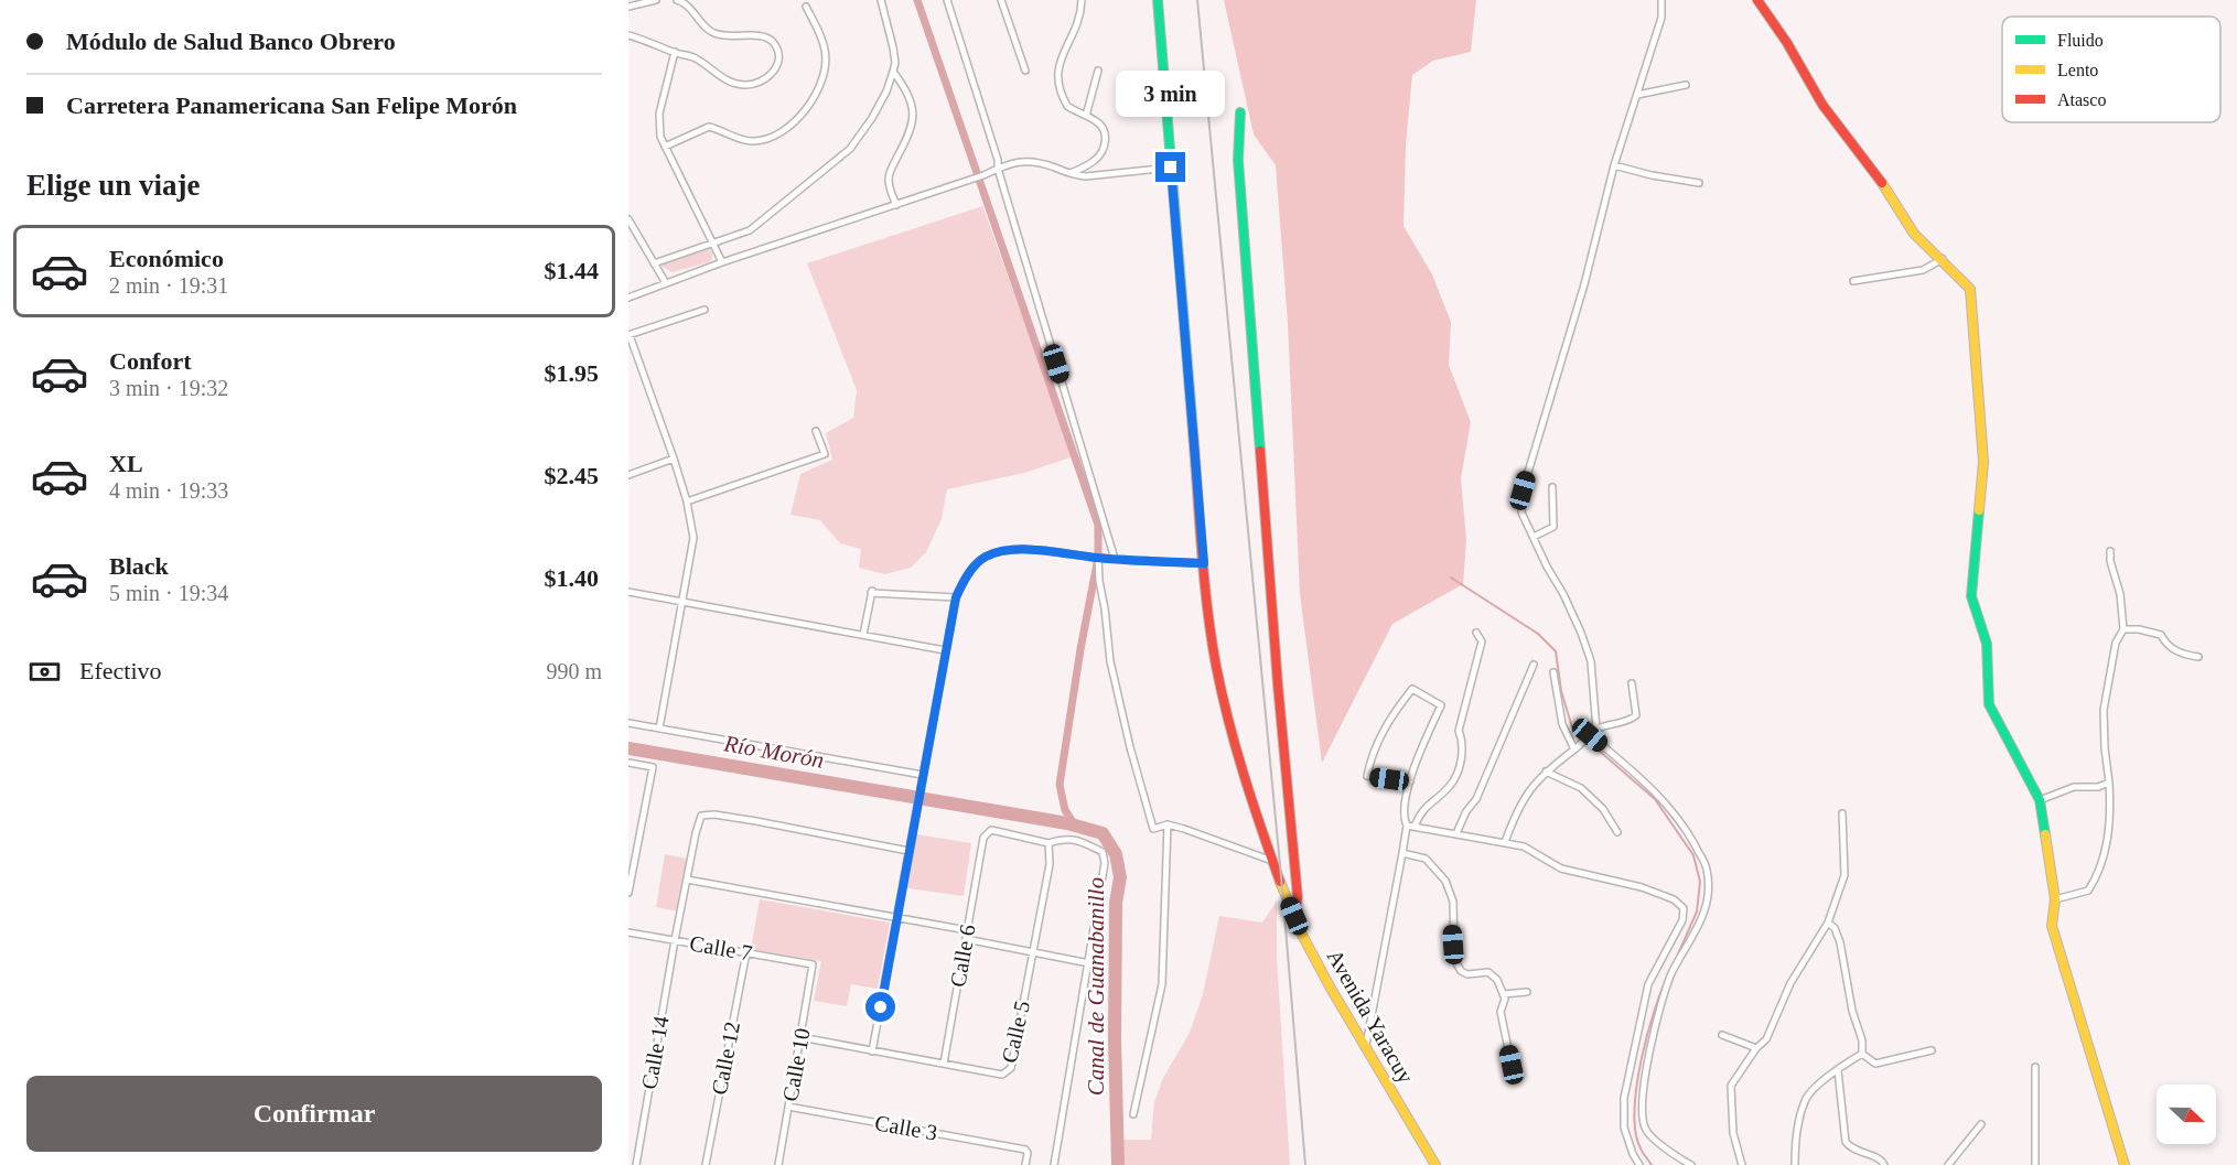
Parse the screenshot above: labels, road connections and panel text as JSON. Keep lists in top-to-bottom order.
{
  "streets": {
    "street": [
      "Calle 7",
      "Calle 6",
      "Avenida Yaracuy",
      "Calle 5",
      "Calle 14",
      "Calle 12",
      "Calle 10",
      "Calle 3"
    ]
  },
  "crossings": [
    ["Calle 7", "Calle 14"],
    ["Calle 7", "Calle 12"],
    ["Calle 7", "Calle 10"],
    ["Calle 6", "Calle 5"],
    ["Calle 5", "Calle 10"],
    ["Calle 10", "Calle 3"]
  ],
  "water": ["Río Morón", "Canal de Guanabanillo"],
  "legend": ["Fluido", "Lento", "Atasco"],
  "north": "right",
  "page": {
    "banner": ["Módulo de Salud Banco Obrero", "Carretera Panamericana San Felipe Morón"],
    "bubble": "3 min",
    "heading": "Elige un viaje",
    "list": [
      {
        "name": "Económico",
        "note": "2 min · 19:31",
        "value": "$1.44"
      },
      {
        "name": "Confort",
        "note": "3 min · 19:32",
        "value": "$1.95"
      },
      {
        "name": "XL",
        "note": "4 min · 19:33",
        "value": "$2.45"
      },
      {
        "name": "Black",
        "note": "5 min · 19:34",
        "value": "$1.40"
      }
    ],
    "pay": ["Efectivo", "990 m"],
    "buttons": "Confirmar"
  }
}
